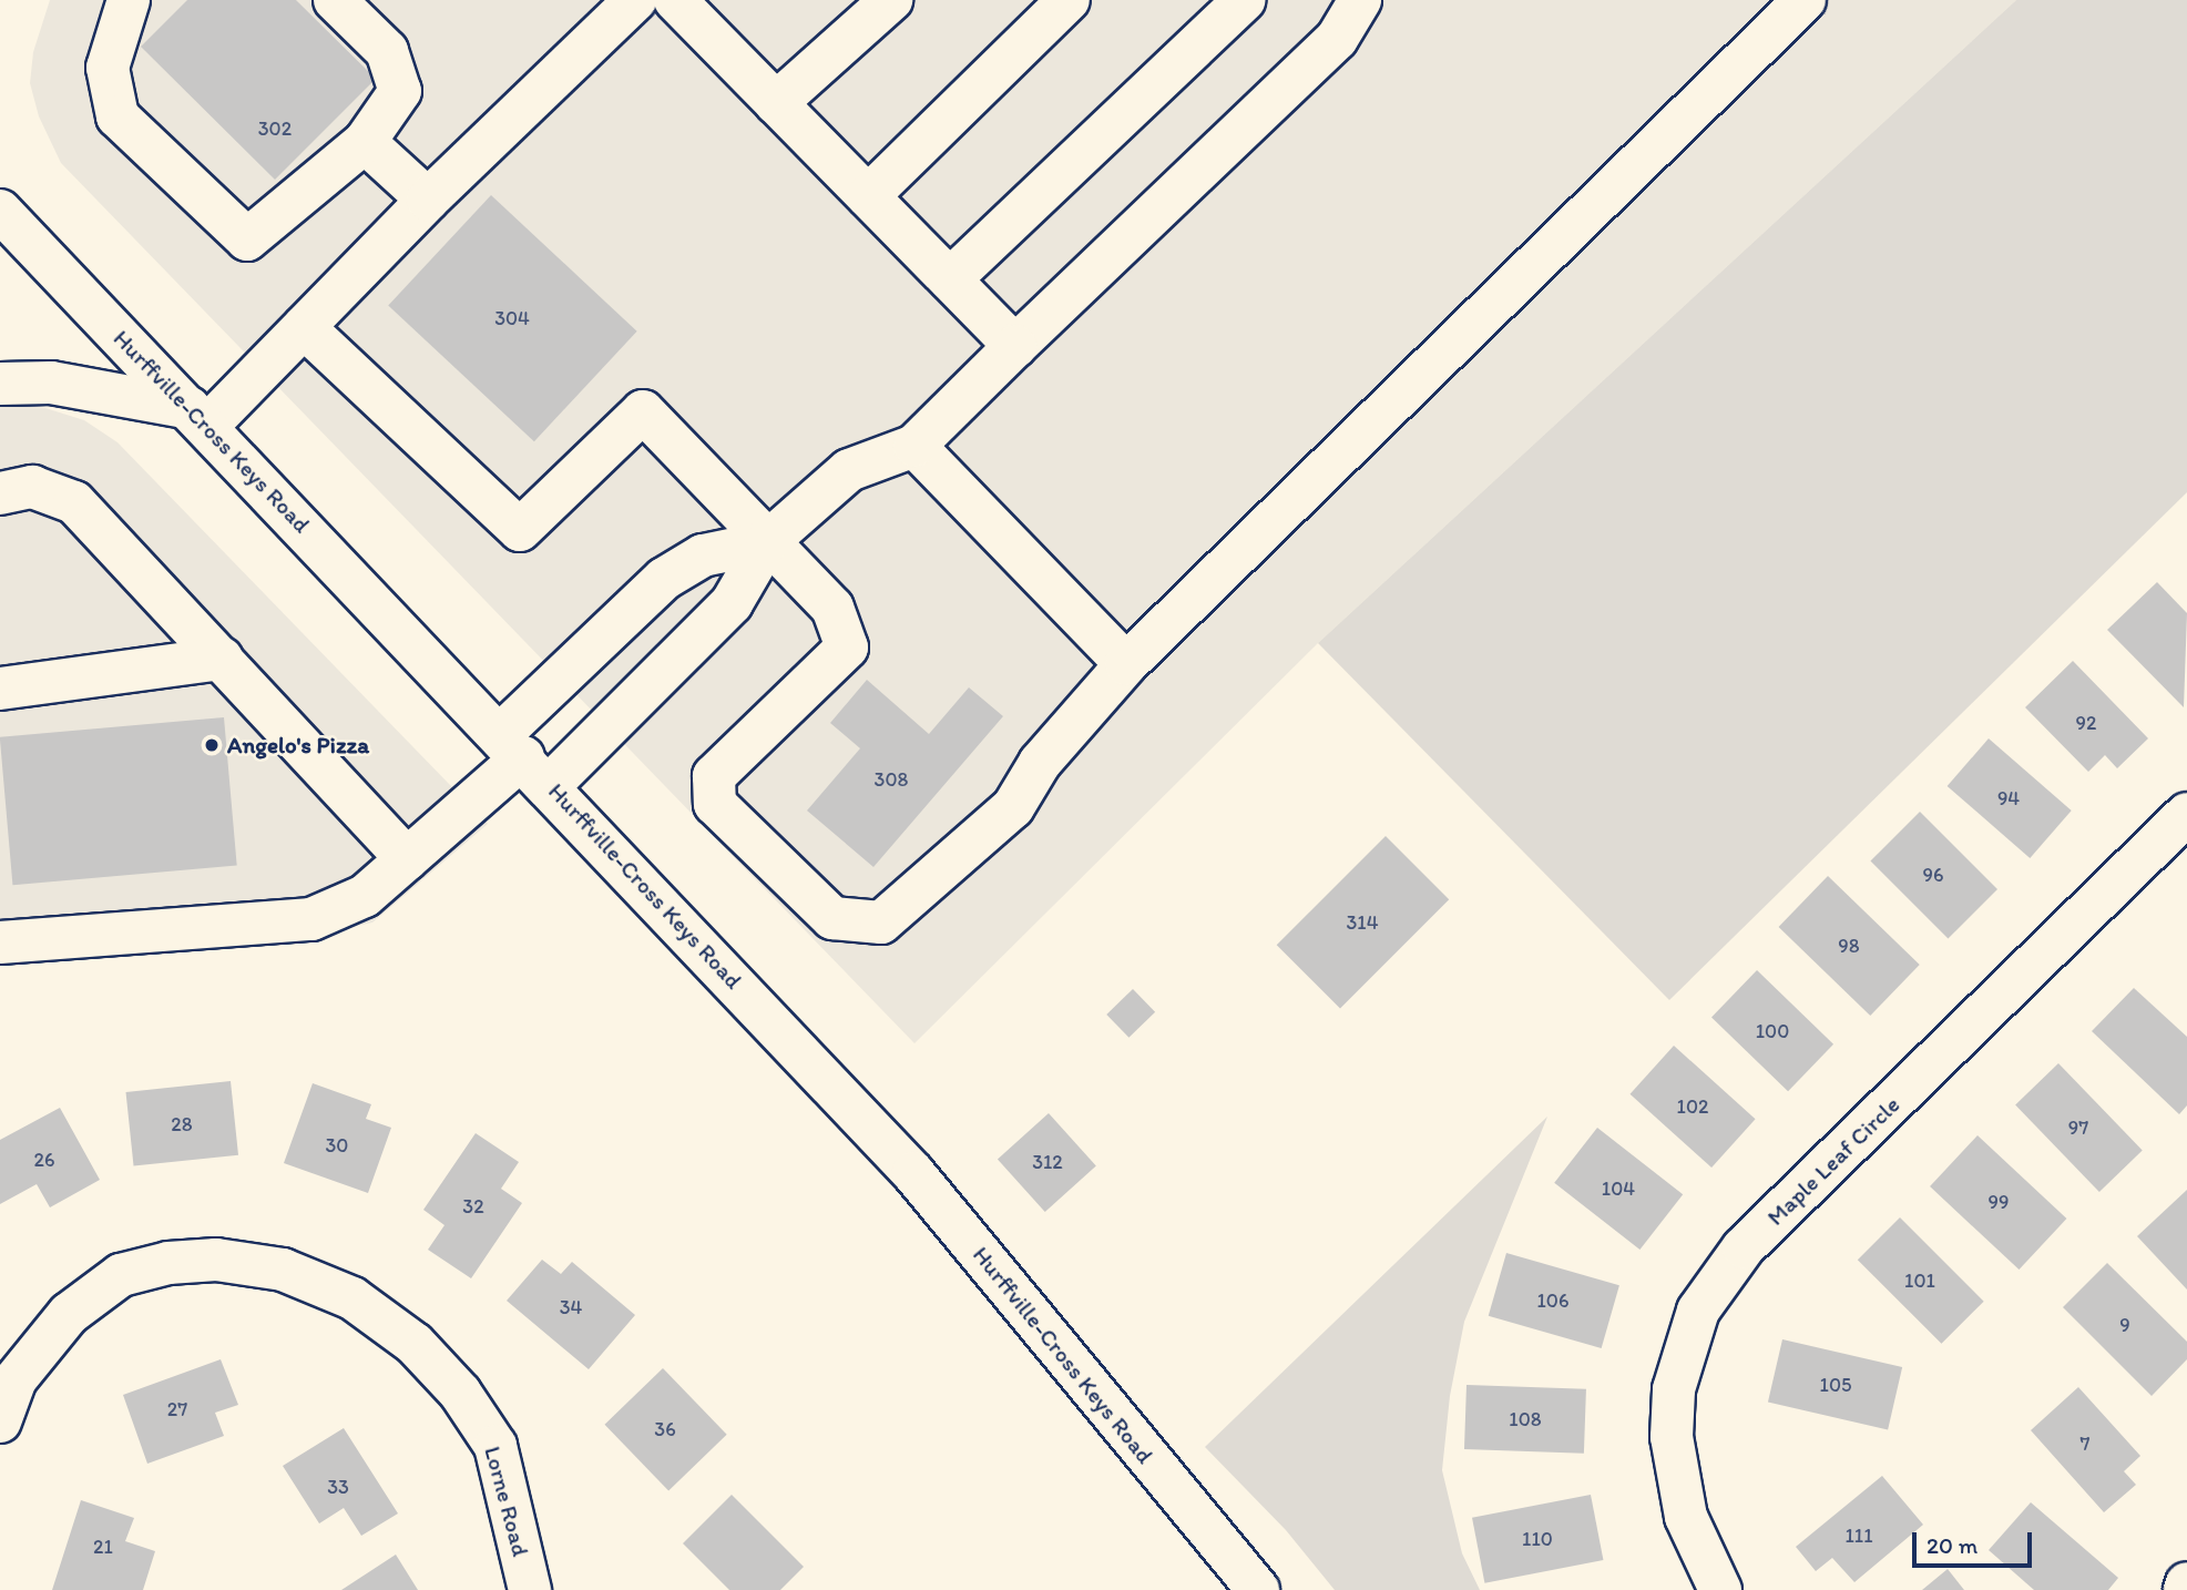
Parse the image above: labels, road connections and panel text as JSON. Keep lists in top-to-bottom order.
{
  "streets": {
    "street": ["Hurffville-Cross Keys Road", "Maple Leaf Circle", "Lorne Road"]
  },
  "places": ["Angelo's Pizza"],
  "house_numbers": [
    "302",
    "304",
    "92",
    "308",
    "94",
    "96",
    "314",
    "98",
    "100",
    "102",
    "28",
    "97",
    "30",
    "26",
    "312",
    "104",
    "99",
    "32",
    "101",
    "106",
    "34",
    "9",
    "105",
    "27",
    "108",
    "36",
    "7",
    "33",
    "111",
    "110",
    "21"
  ],
  "scale_bar": "20 m"
}
